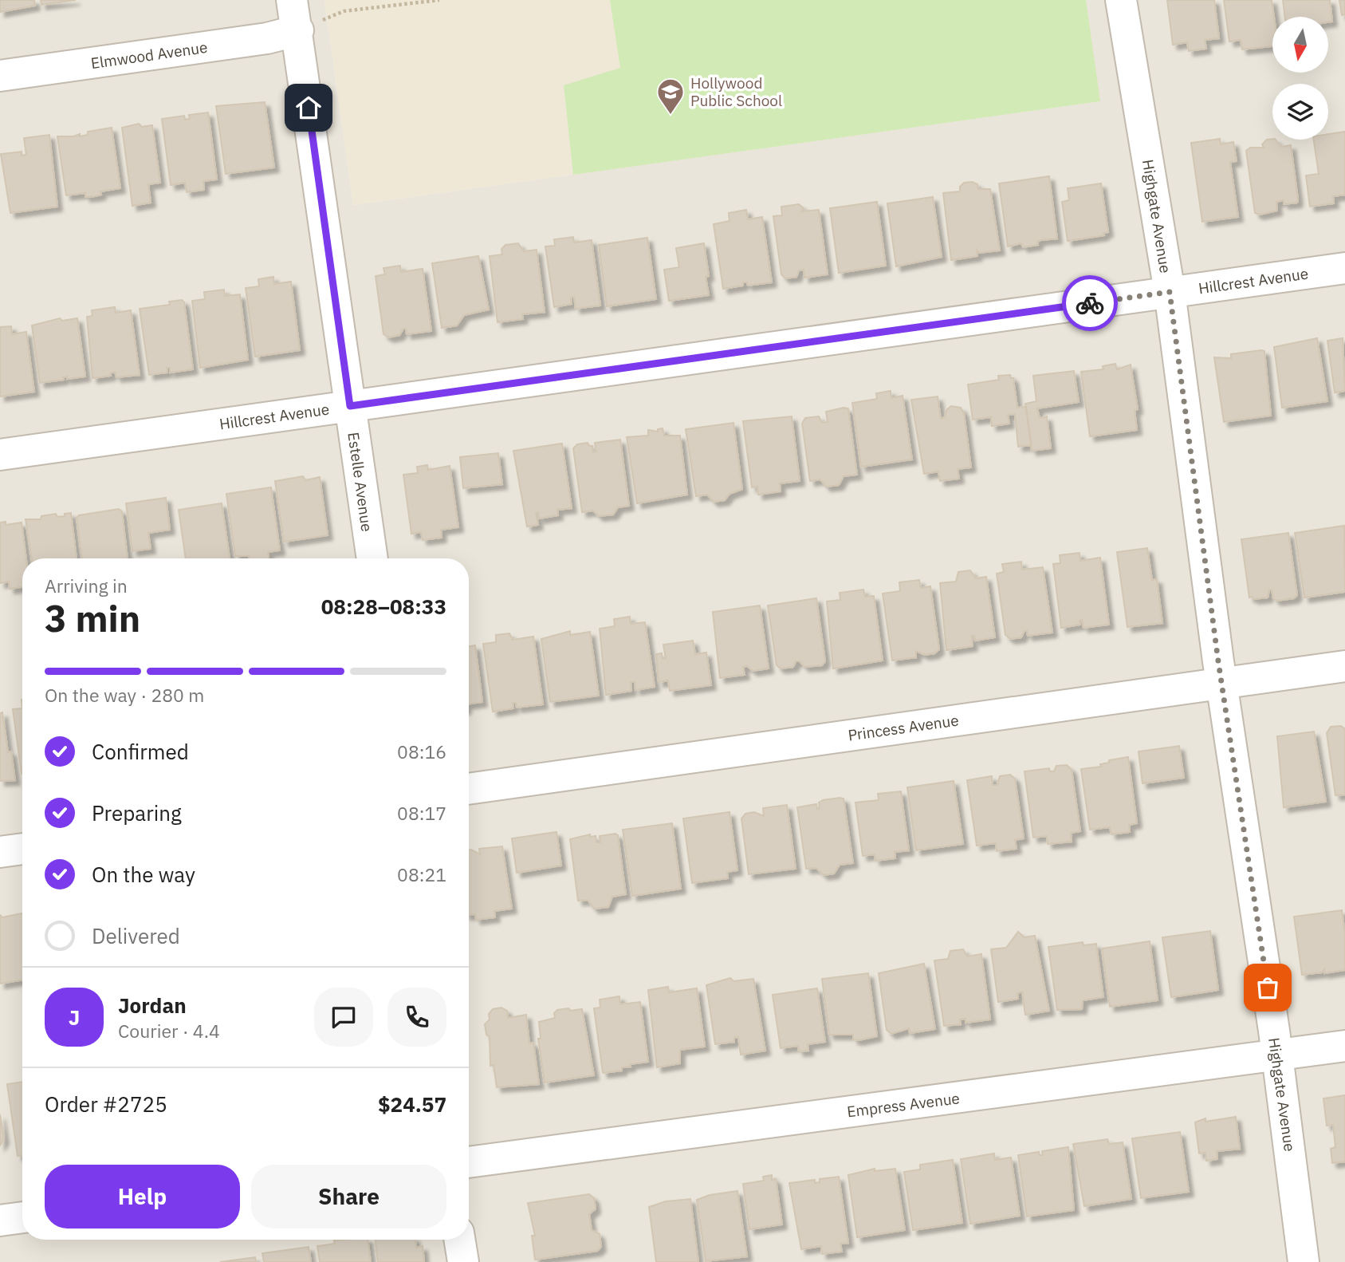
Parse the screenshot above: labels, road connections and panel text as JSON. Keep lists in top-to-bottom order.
{
  "streets": {
    "street": [
      "Elmwood Avenue",
      "Highgate Avenue",
      "Hillcrest Avenue",
      "Estelle Avenue",
      "Princess Avenue",
      "Empress Avenue"
    ]
  },
  "crossings": [
    ["Elmwood Avenue", "Estelle Avenue"],
    ["Highgate Avenue", "Hillcrest Avenue"],
    ["Highgate Avenue", "Princess Avenue"],
    ["Highgate Avenue", "Empress Avenue"],
    ["Hillcrest Avenue", "Estelle Avenue"]
  ],
  "places": {
    "school or university": ["Hollywood Public School"]
  },
  "north": "bottom",
  "page": {
    "heading": ["3 min", "Arriving in", "08:28–08:33"],
    "panel": [
      "Jordan",
      "Courier · 4.4",
      "Order #2725",
      "$24.57"
    ],
    "bar": "On the way · 280 m",
    "list": [
      ["Confirmed", "08:16"],
      ["Preparing", "08:17"],
      ["On the way", "08:21"],
      "Delivered"
    ],
    "round": "J",
    "buttons": ["Help", "Share"]
  }
}
